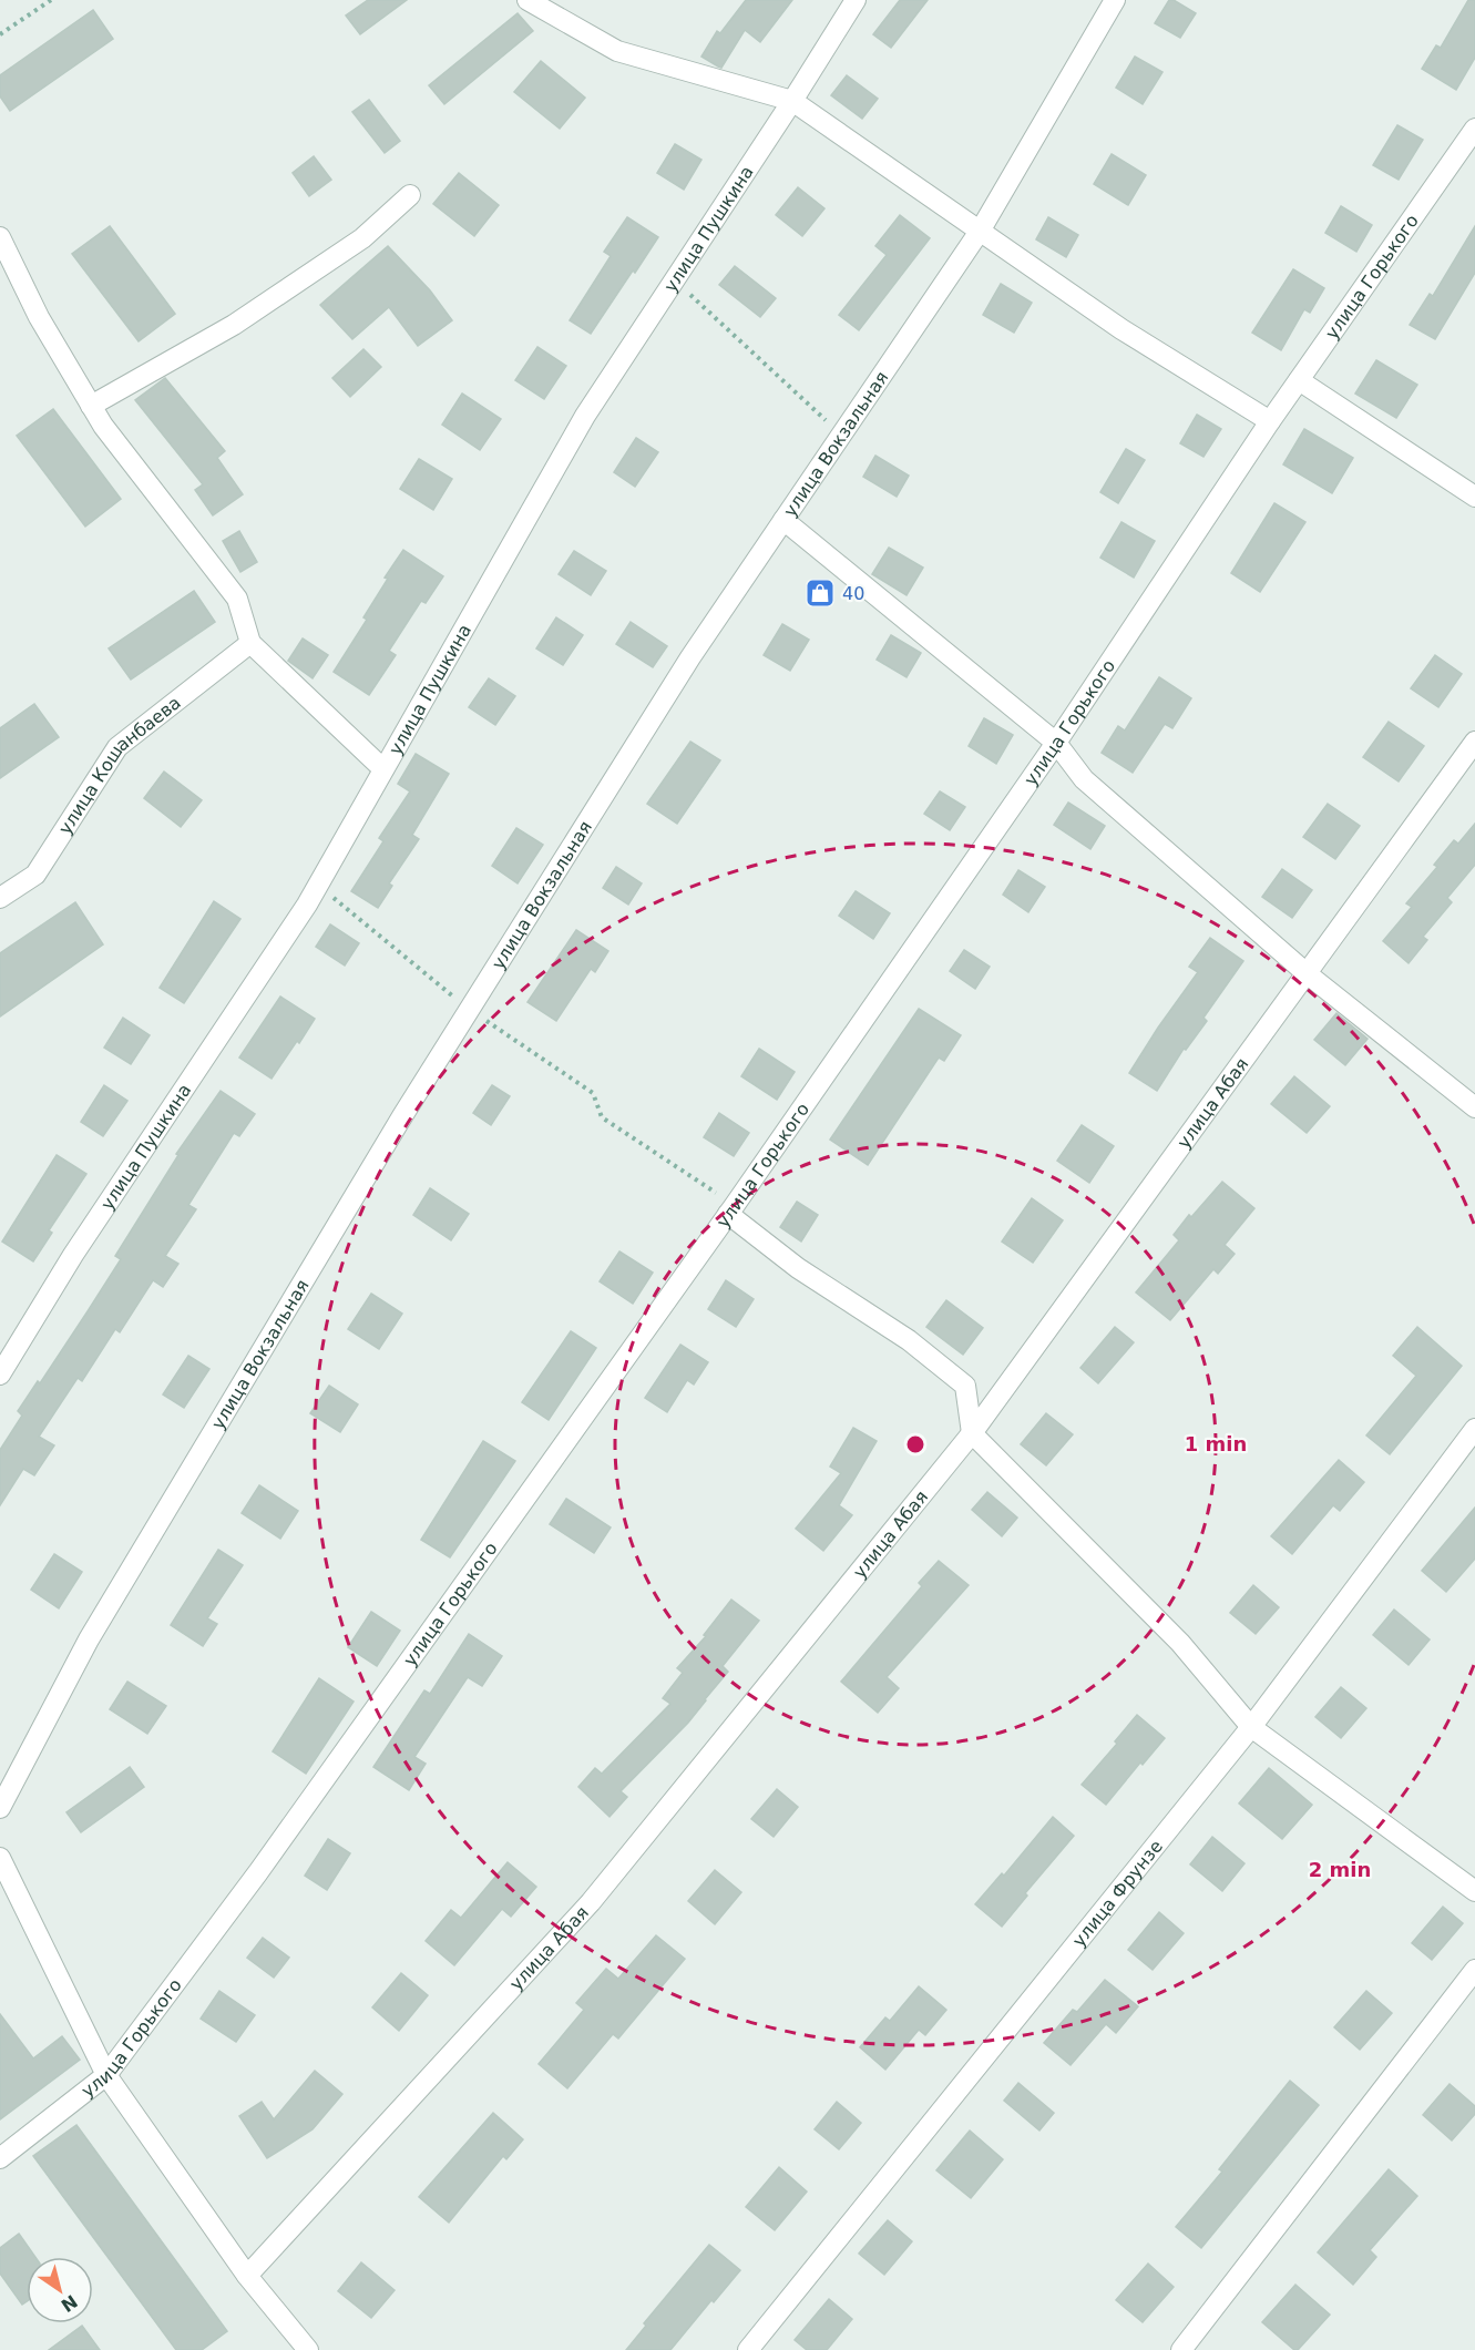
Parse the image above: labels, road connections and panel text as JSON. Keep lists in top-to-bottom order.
{
  "streets": {
    "street": [
      "улица Пушкина",
      "улица Горького",
      "улица Вокзальная",
      "улица Кошанбаева",
      "улица Абая",
      "улица Фрунзе"
    ]
  },
  "places": {
    "shop": ["40"]
  },
  "north": "bottom right",
  "rings": ["1 min", "2 min"]
}
